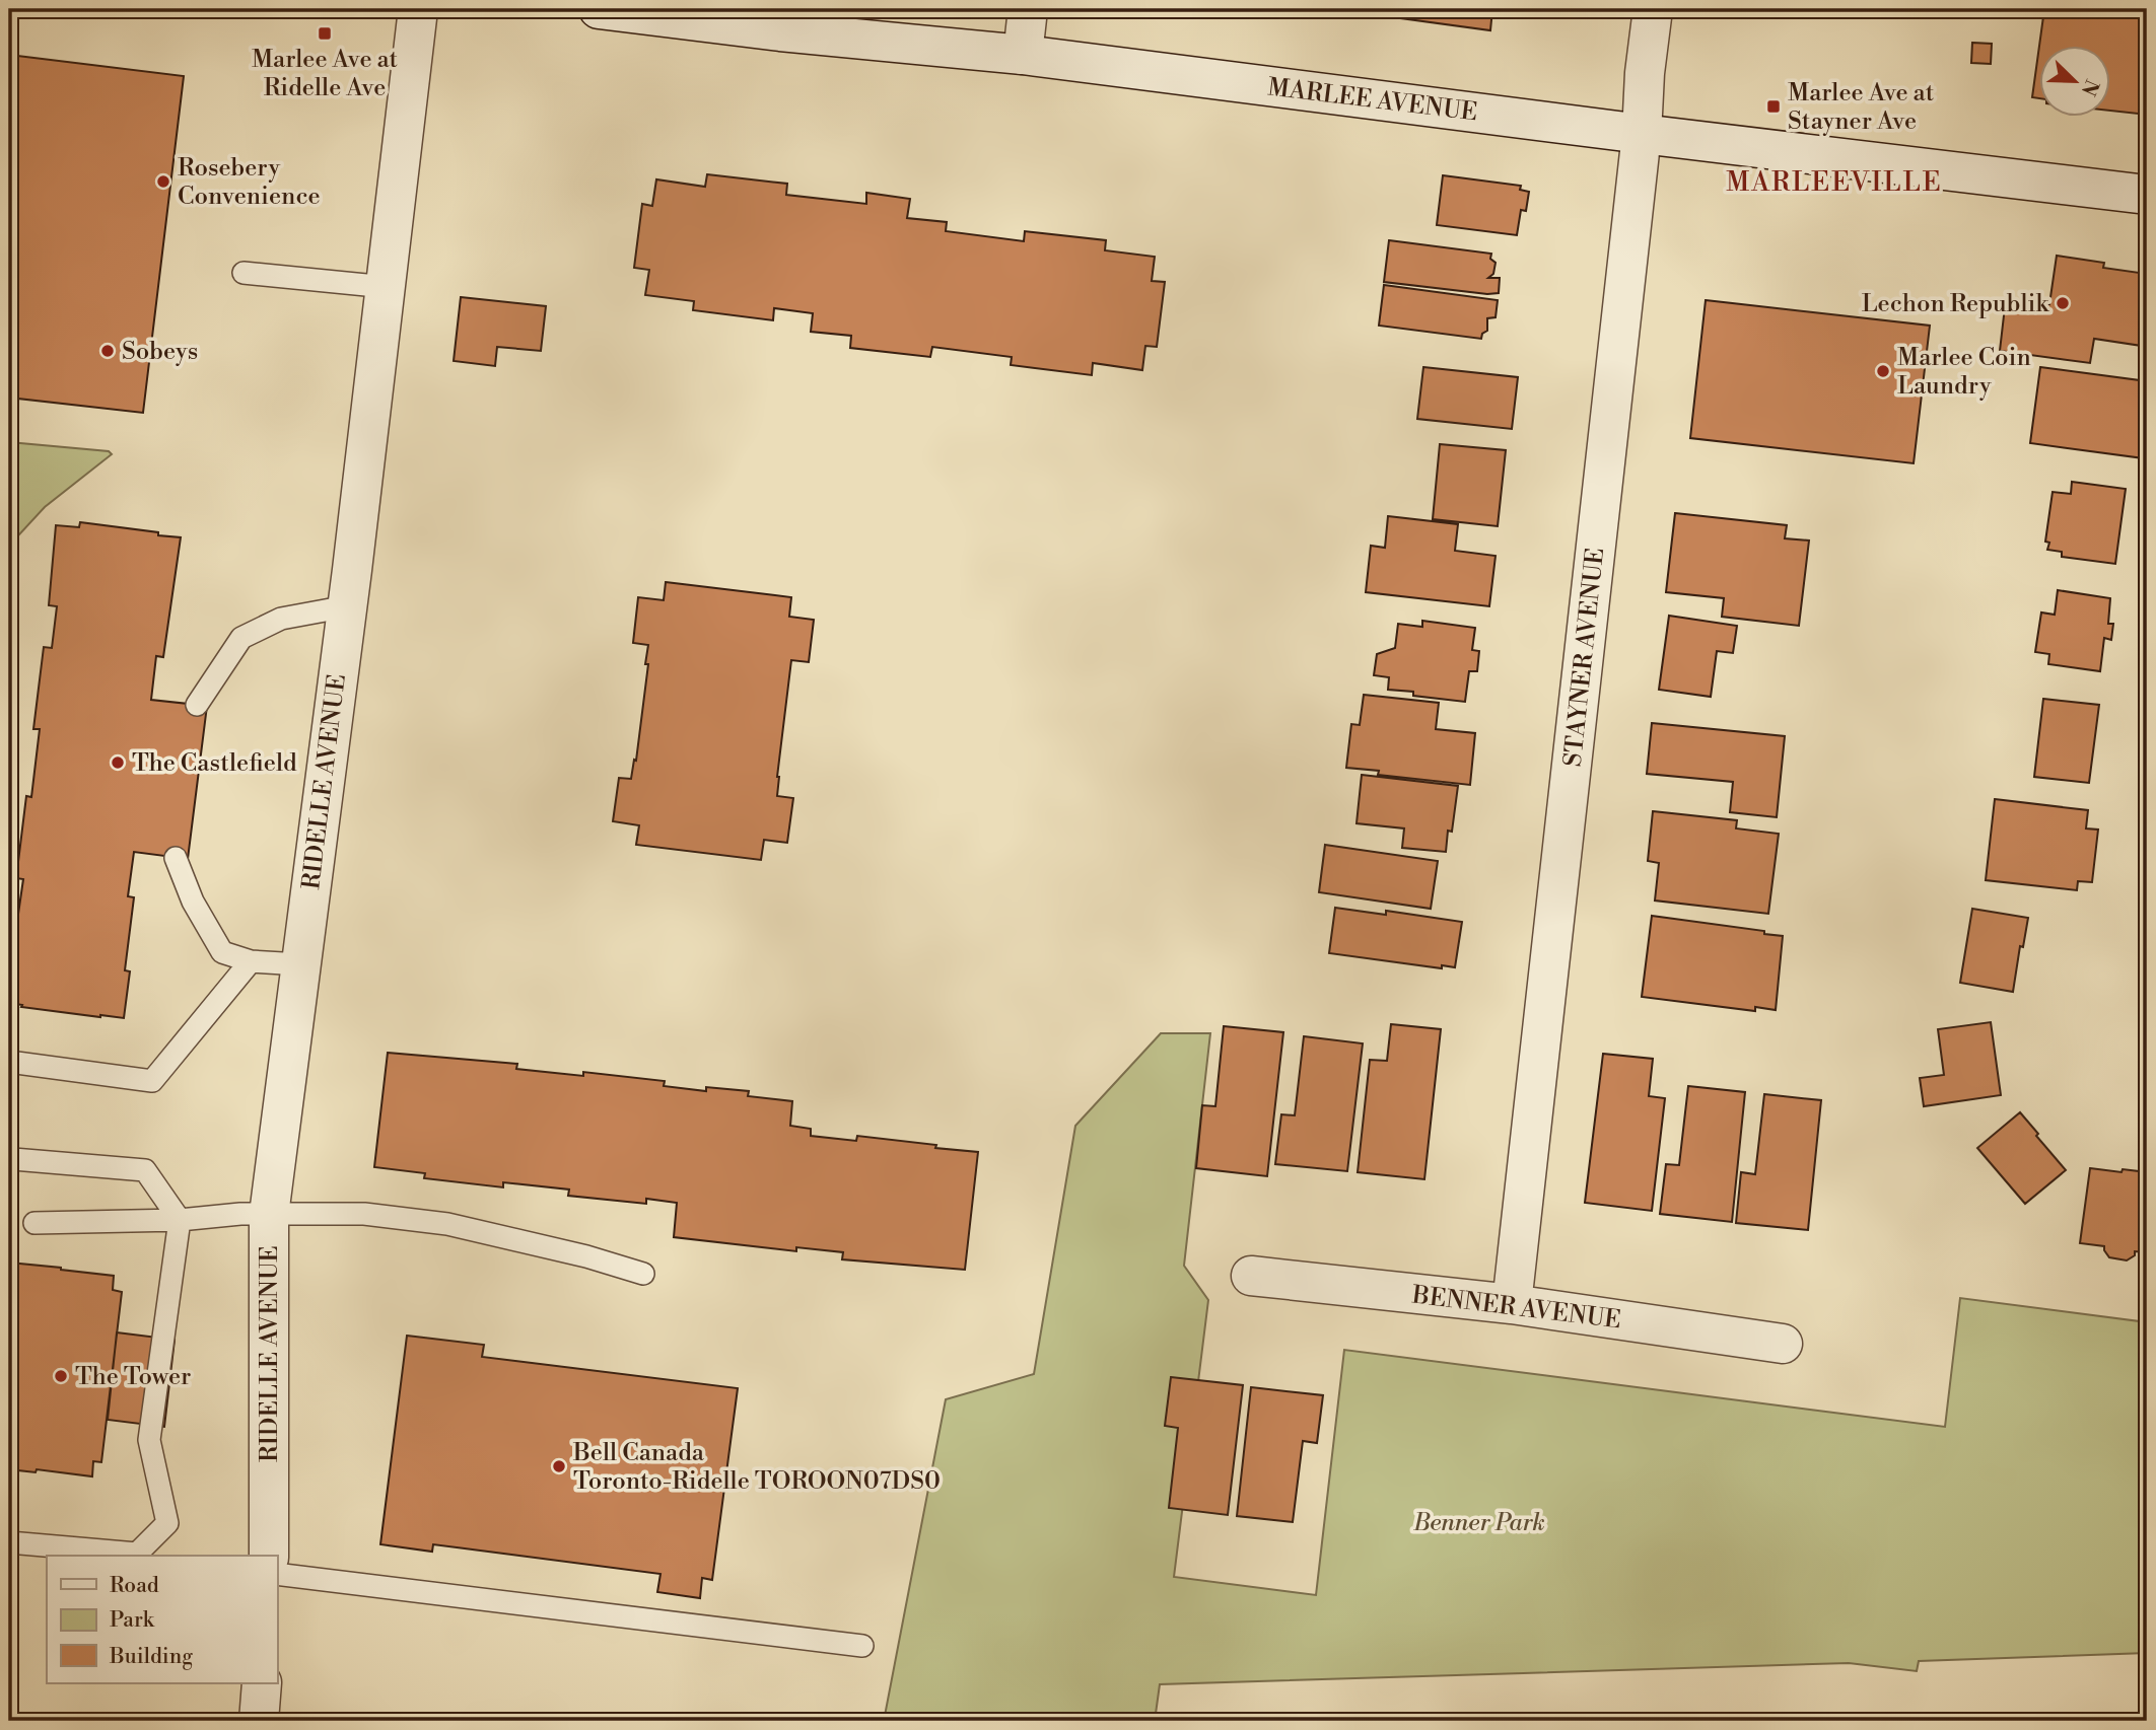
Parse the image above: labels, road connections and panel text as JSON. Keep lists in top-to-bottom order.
{
  "streets": {
    "street": [
      "MARLEE AVENUE",
      "STAYNER AVENUE",
      "RIDELLE AVENUE",
      "BENNER AVENUE"
    ]
  },
  "crossings": [
    ["MARLEE AVENUE", "STAYNER AVENUE"],
    ["STAYNER AVENUE", "BENNER AVENUE"]
  ],
  "districts": ["MARLEEVILLE"],
  "parks": ["Benner Park"],
  "places": {
    "transit": ["Marlee Ave at Ridelle Ave", "Marlee Ave at Stayner Ave"],
    "other": [
      "Rosebery Convenience",
      "Lechon Republik",
      "Sobeys",
      "Marlee Coin Laundry",
      "The Castlefield",
      "The Tower",
      "Bell Canada Toronto-Ridelle TOROON07DS0"
    ]
  },
  "legend": ["Road", "Park", "Building"],
  "north": "bottom right"
}
